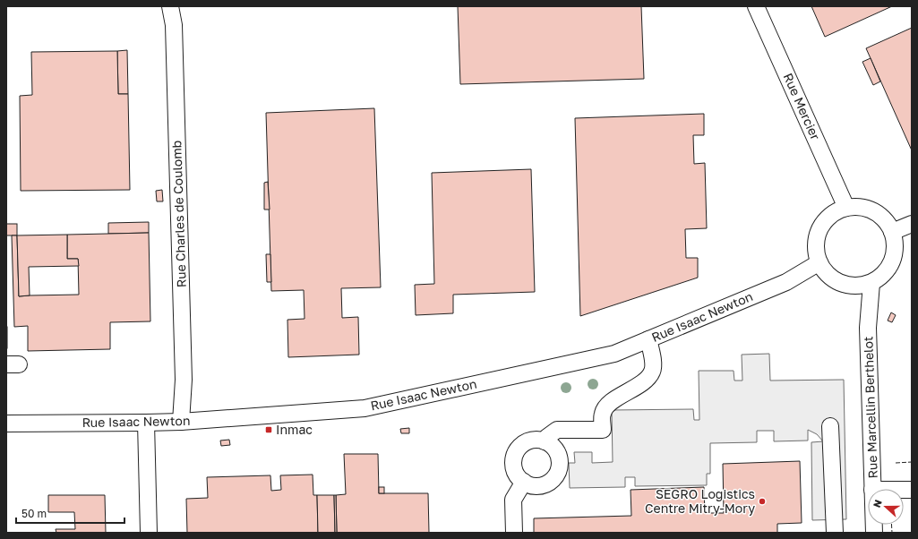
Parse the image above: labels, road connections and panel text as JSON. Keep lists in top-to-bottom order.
{
  "streets": {
    "street": [
      "Rue Mercier",
      "Rue Charles de Coulomb",
      "Rue Isaac Newton",
      "Rue Marcellin Berthelot"
    ]
  },
  "crossings": [
    ["Rue Mercier", "Rue Isaac Newton"],
    ["Rue Mercier", "Rue Marcellin Berthelot"],
    ["Rue Charles de Coulomb", "Rue Isaac Newton"],
    ["Rue Isaac Newton", "Rue Marcellin Berthelot"]
  ],
  "places": {
    "transit": ["Inmac"],
    "other": ["SEGRO Logistics Centre Mitry-Mory"]
  },
  "scale_bar": "50 m",
  "north": "left"
}
